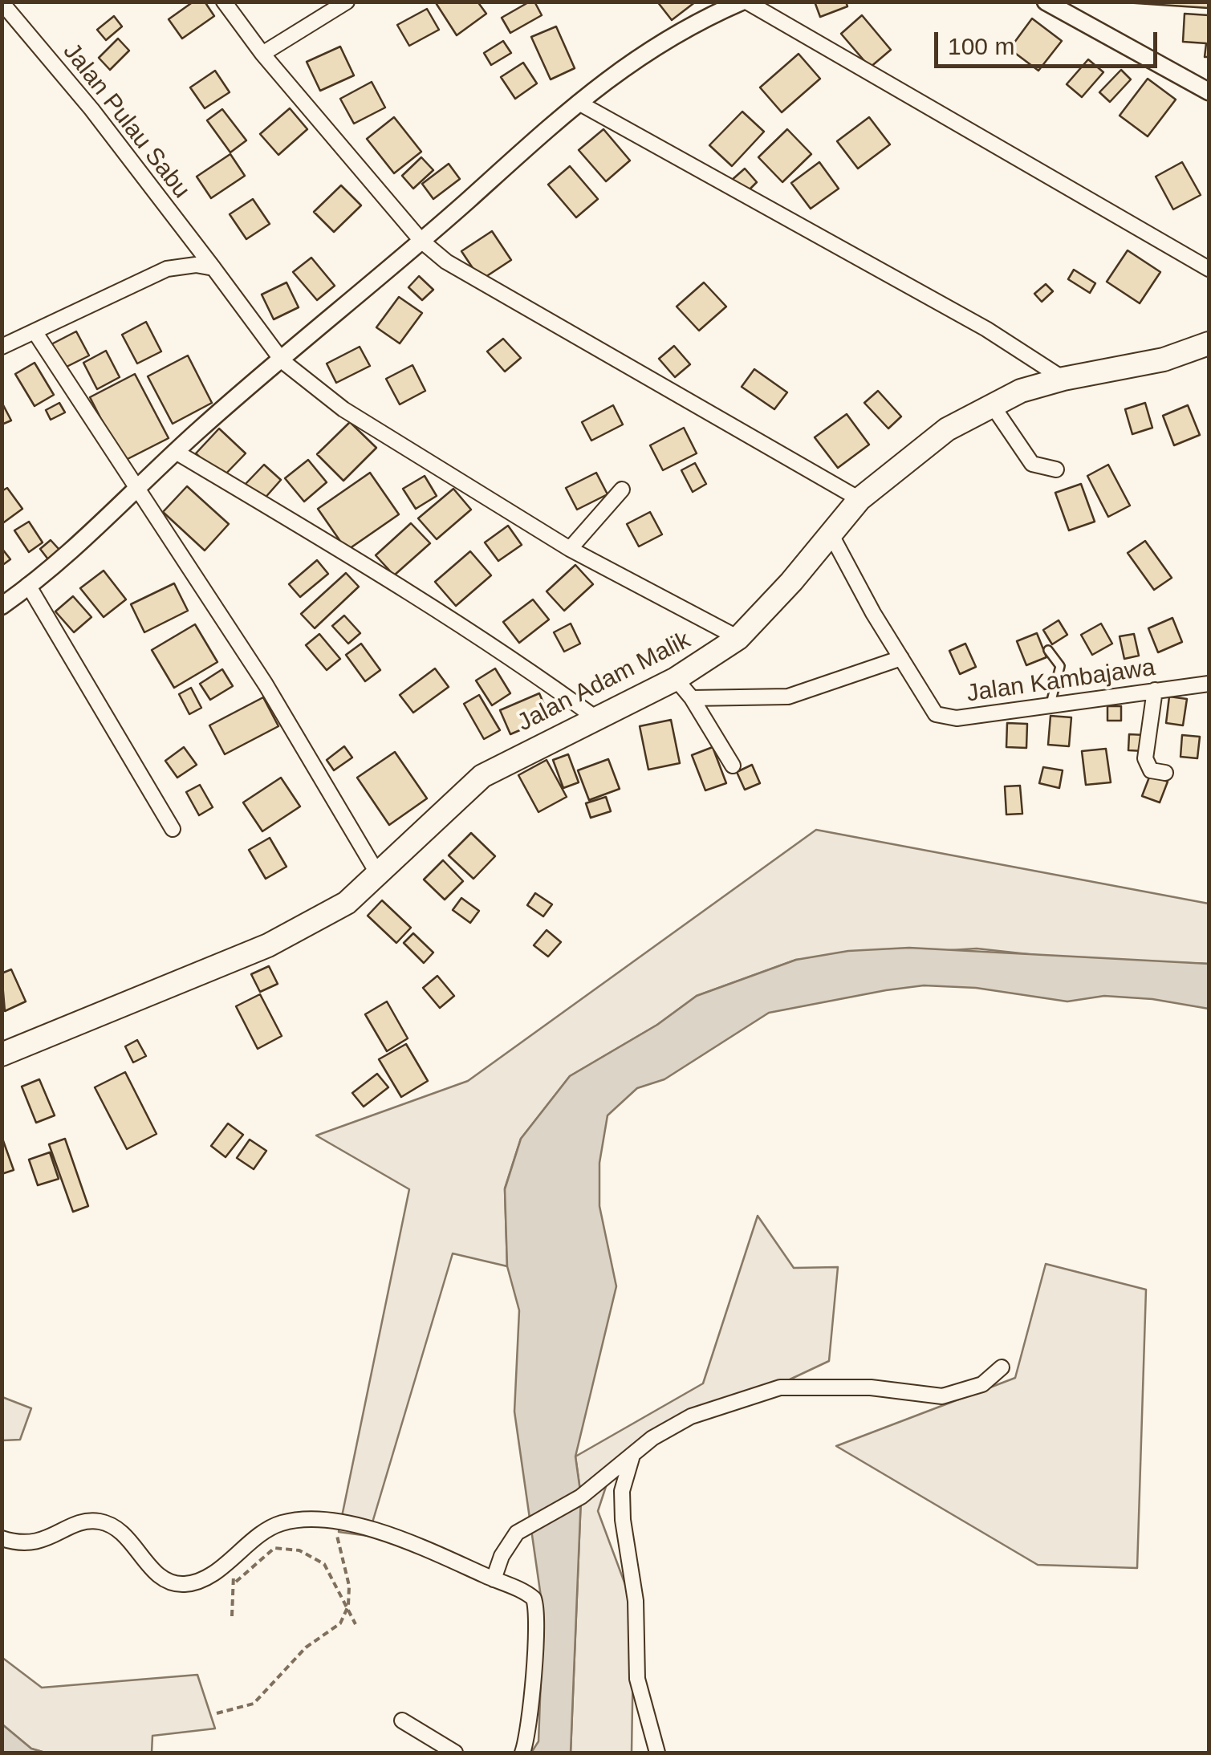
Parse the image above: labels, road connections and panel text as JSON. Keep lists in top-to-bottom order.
{
  "streets": {
    "highway": ["Jalan Adam Malik"],
    "street": ["Jalan Pulau Sabu", "Jalan Kambajawa"]
  },
  "crossings": [
    ["Jalan Pulau Sabu", "Jalan Adam Malik"],
    ["Jalan Kambajawa", "Jalan Adam Malik"]
  ],
  "scale_bar": "100 m"
}
